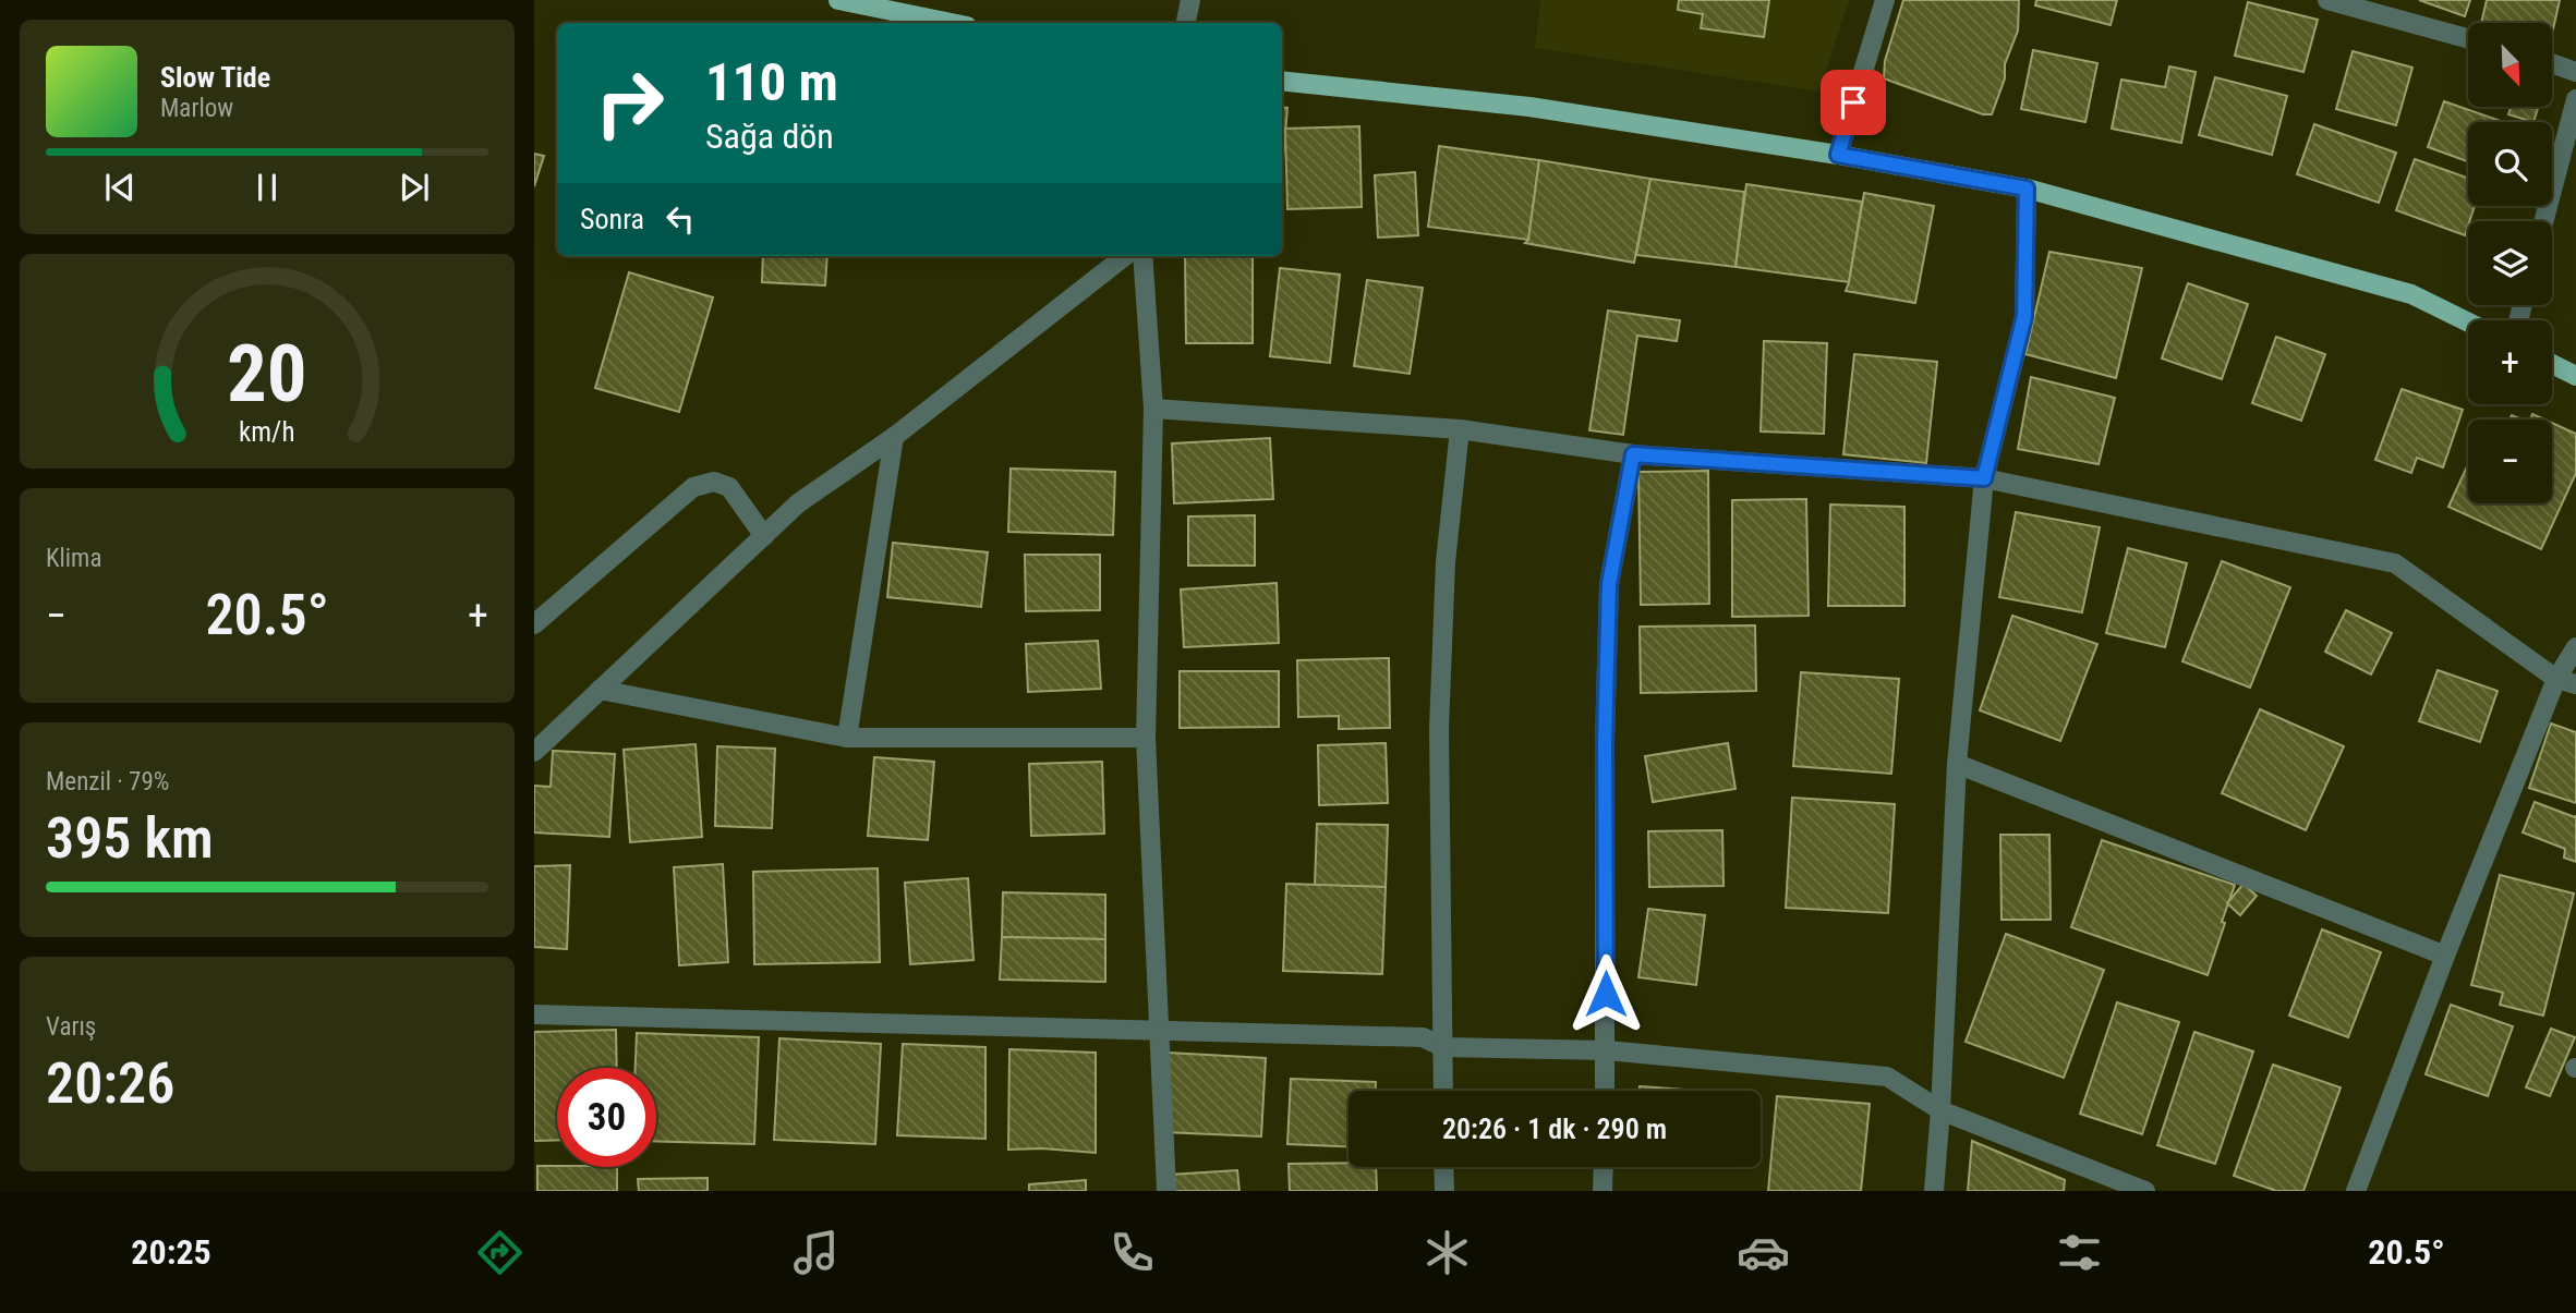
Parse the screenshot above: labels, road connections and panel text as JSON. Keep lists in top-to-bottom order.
{
  "north": "bottom right",
  "page": {
    "map_buttons": ["+", "−"],
    "turn": ["110 m", "Sağa dön"],
    "song": ["Slow Tide", "Marlow"],
    "then": "Sonra",
    "tile": [
      "Klima",
      ["Menzil · 79%", "395 km"],
      ["Varış", "20:26"]
    ],
    "heat": ["−", "20.5°", "+"],
    "limit": "30",
    "trip": "20:26 · 1 dk · 290 m",
    "tabs": ["20:25", "20.5°"],
    "gauge": ["20", "km/h"]
  }
}
